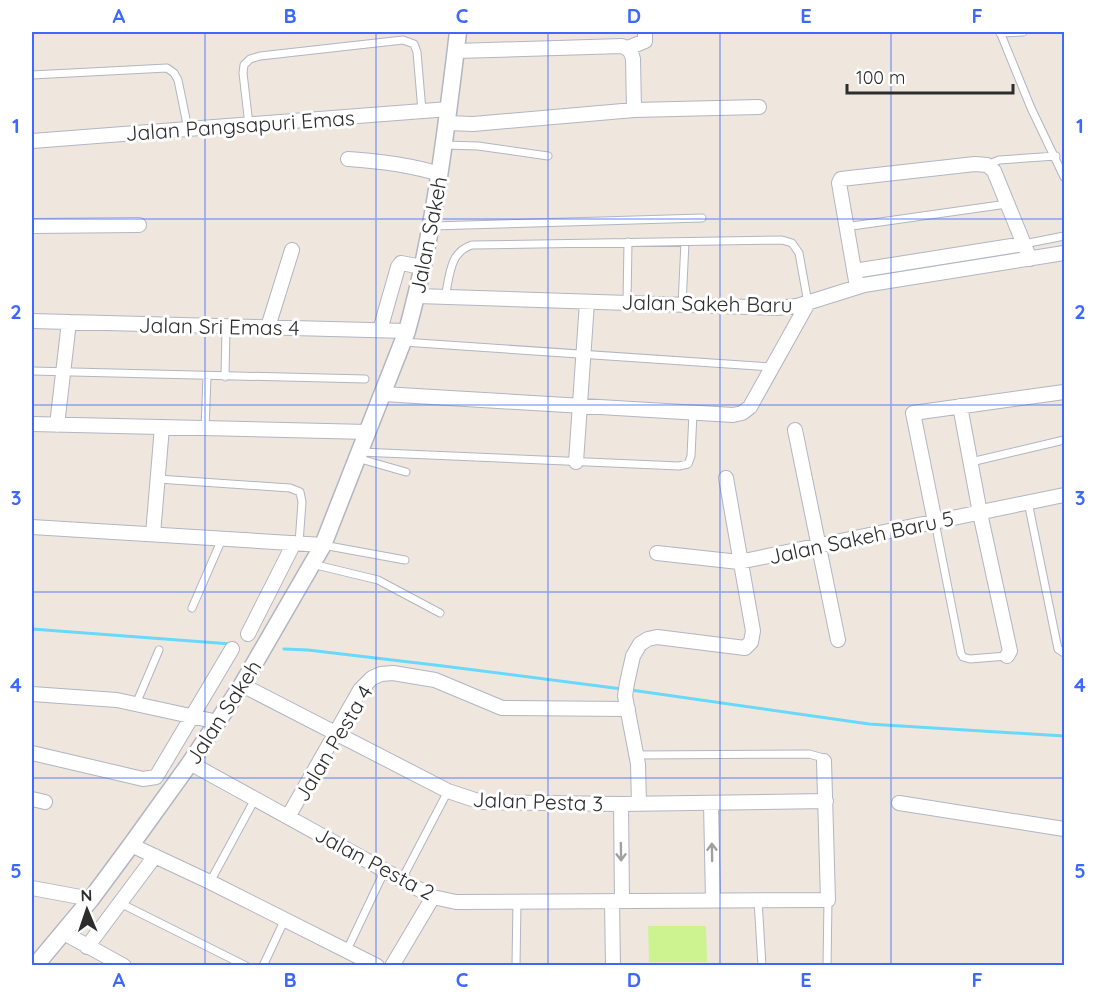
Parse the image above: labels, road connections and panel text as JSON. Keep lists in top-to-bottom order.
{
  "streets": {
    "street": [
      "Jalan Pangsapuri Emas",
      "Jalan Sakeh",
      "Jalan Sakeh Baru",
      "Jalan Sri Emas 4",
      "Jalan Sakeh Baru 5",
      "Jalan Pesta 4",
      "Jalan Pesta 3",
      "Jalan Pesta 2"
    ]
  },
  "crossings": [
    ["Jalan Pangsapuri Emas", "Jalan Sakeh"],
    ["Jalan Sakeh", "Jalan Sakeh Baru"],
    ["Jalan Sakeh", "Jalan Sri Emas 4"],
    ["Jalan Sakeh", "Jalan Pesta 3"],
    ["Jalan Sakeh", "Jalan Pesta 2"],
    ["Jalan Pesta 4", "Jalan Pesta 3"],
    ["Jalan Pesta 4", "Jalan Pesta 2"]
  ],
  "scale_bar": "100 m",
  "north": "top",
  "grid": {
    "columns": [
      "A",
      "B",
      "C",
      "D",
      "E",
      "F"
    ],
    "rows": [
      "1",
      "2",
      "3",
      "4",
      "5"
    ]
  }
}
